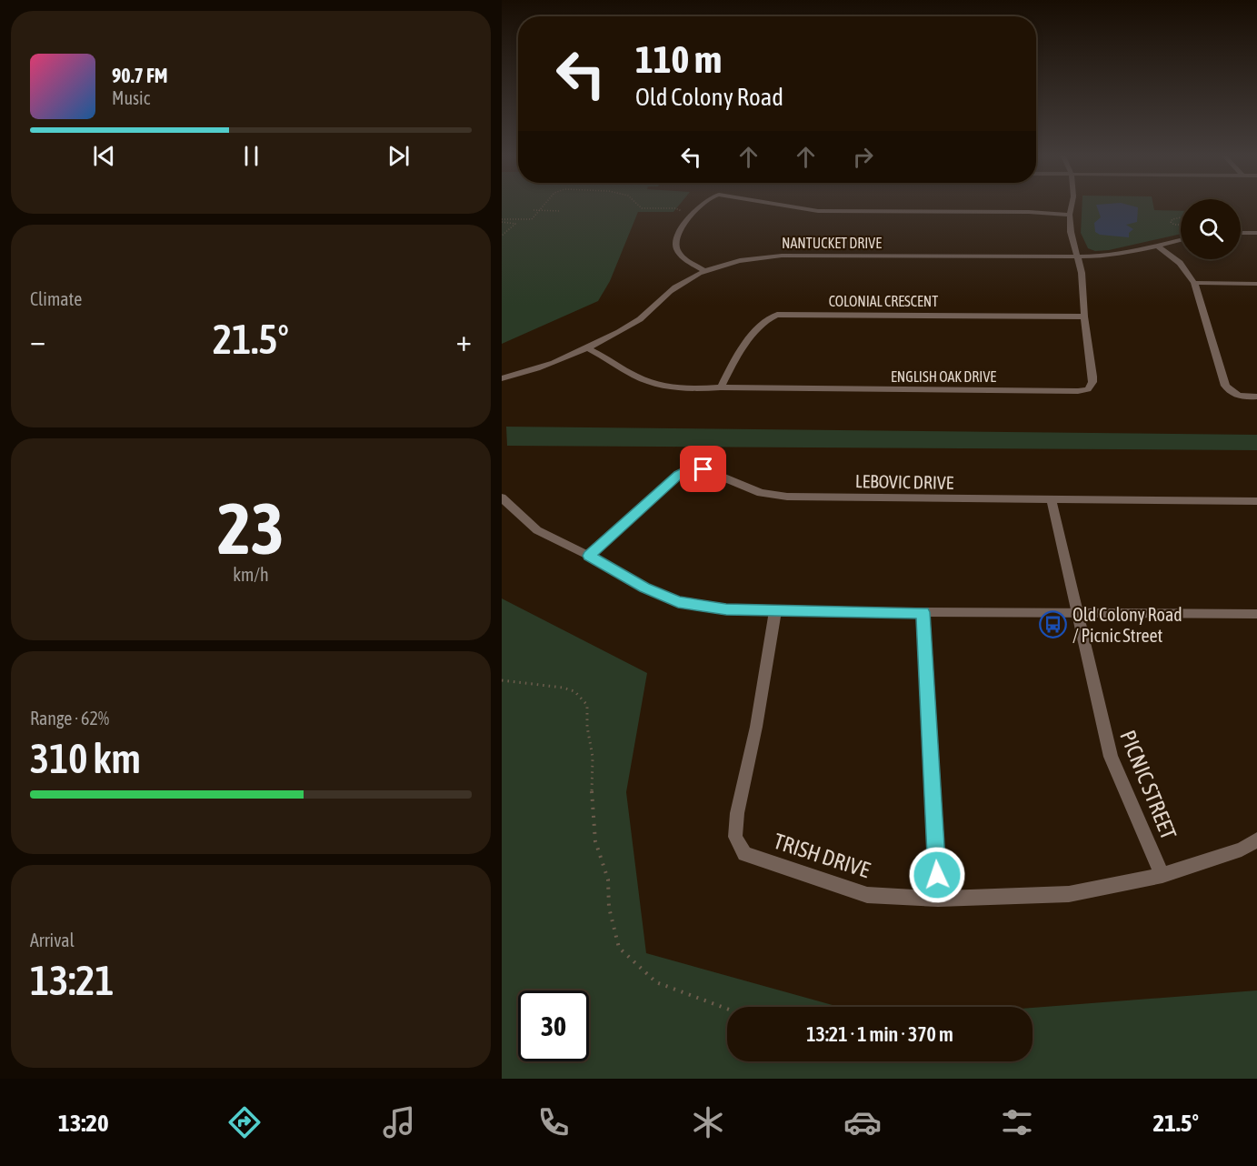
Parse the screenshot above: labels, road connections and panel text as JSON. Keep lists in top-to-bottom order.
{
  "streets": {
    "street": [
      "NANTUCKET DRIVE",
      "COLONIAL CRESCENT",
      "ENGLISH OAK DRIVE",
      "LEBOVIC DRIVE",
      "PICNIC STREET",
      "TRISH DRIVE"
    ]
  },
  "crossings": [
    ["NANTUCKET DRIVE", "ENGLISH OAK DRIVE"],
    ["COLONIAL CRESCENT", "ENGLISH OAK DRIVE"],
    ["LEBOVIC DRIVE", "PICNIC STREET"],
    ["PICNIC STREET", "TRISH DRIVE"]
  ],
  "places": {
    "bus stop": ["Old Colony Road / Picnic Street"]
  },
  "page": {
    "turn": ["110 m", "Old Colony Road"],
    "song": ["90.7 FM", "Music"],
    "tile": [
      "Climate",
      ["23", "km/h"],
      ["Range · 62%", "310 km"],
      ["Arrival", "13:21"]
    ],
    "heat": ["−", "21.5°", "+"],
    "limit": "30",
    "trip": "13:21 · 1 min · 370 m",
    "tabs": ["13:20", "21.5°"]
  }
}
